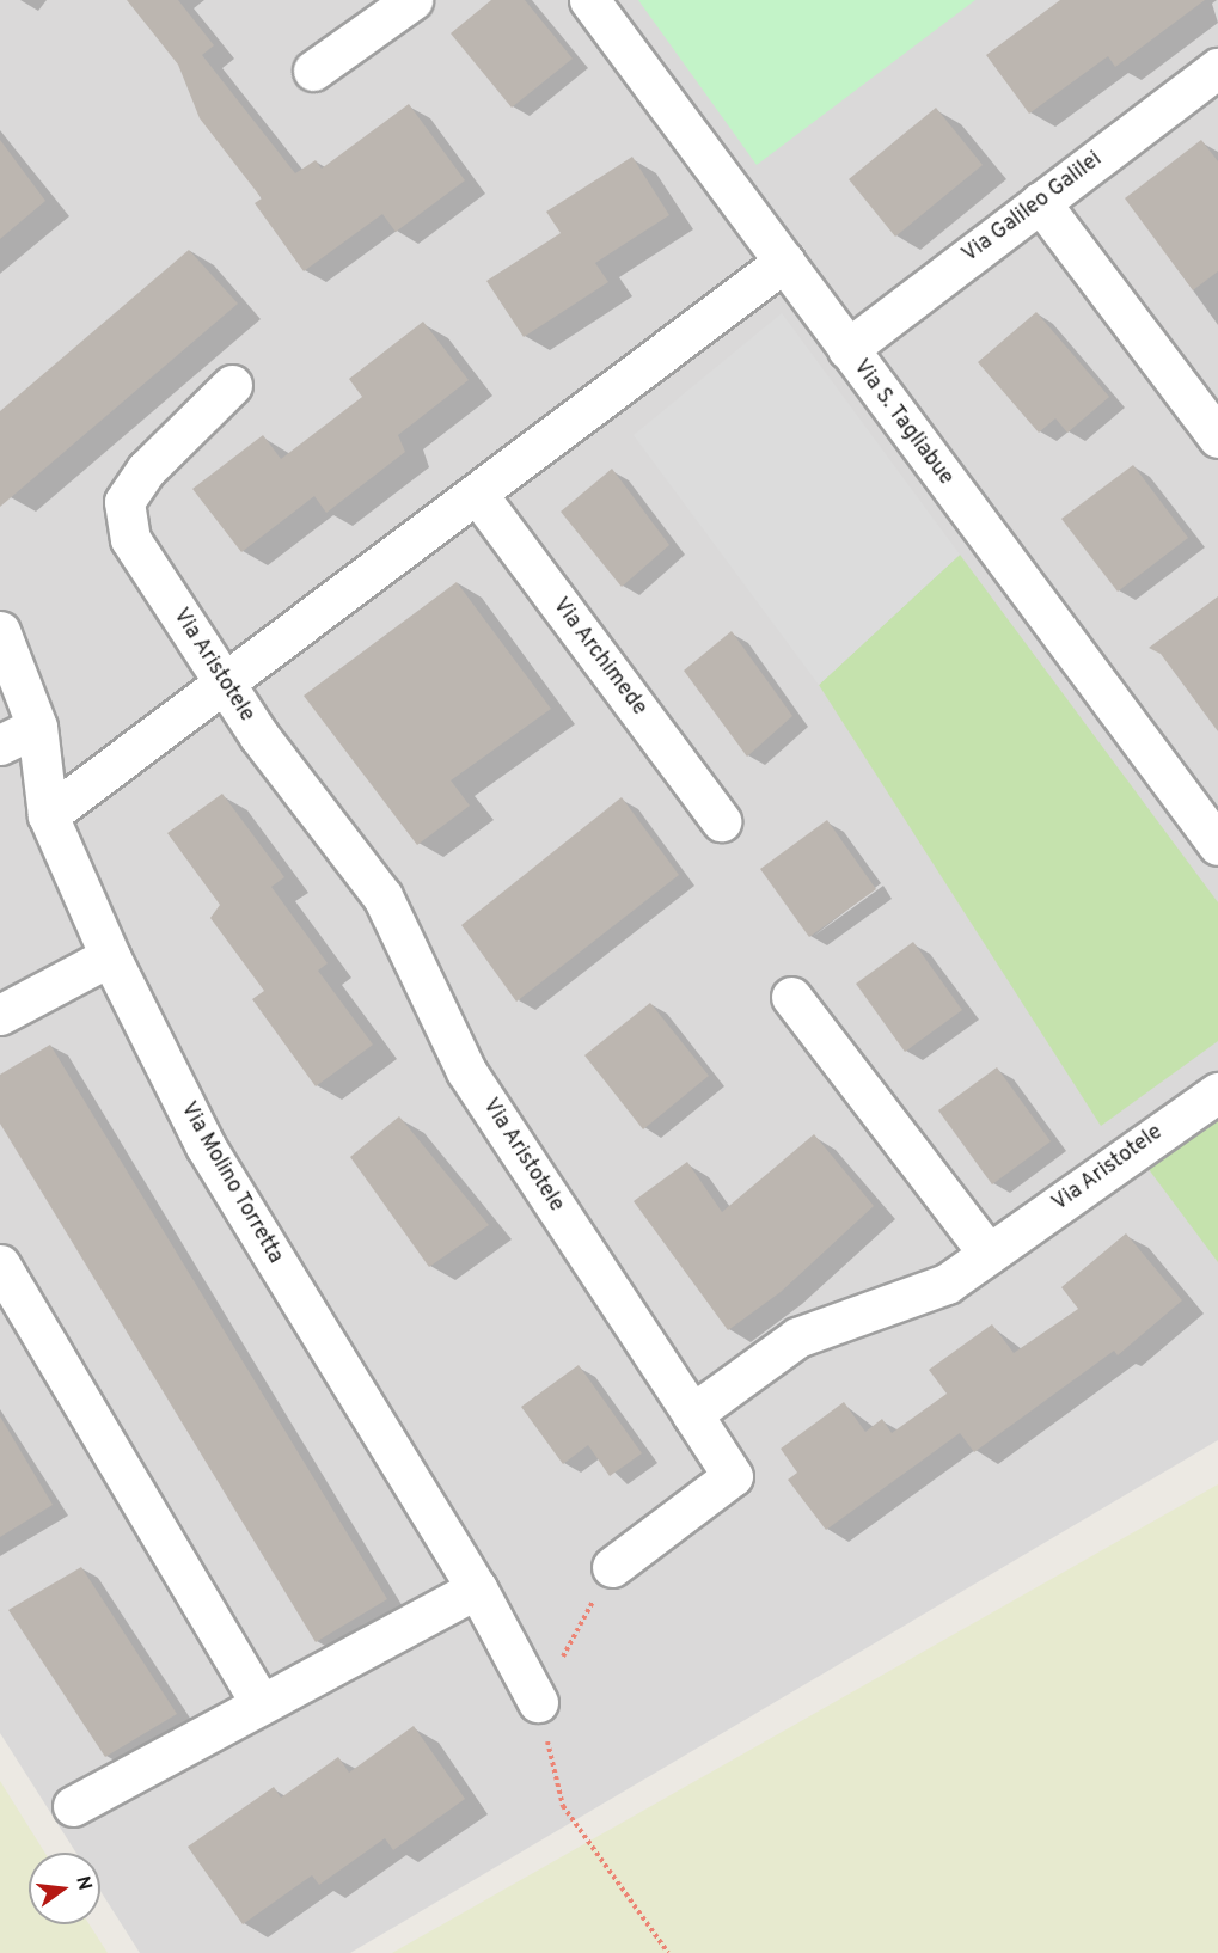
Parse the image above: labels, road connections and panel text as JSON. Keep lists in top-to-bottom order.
{
  "streets": {
    "street": [
      "Via Galileo Galilei",
      "Via S. Tagliabue",
      "Via Archimede",
      "Via Aristotele",
      "Via Molino Torretta"
    ]
  },
  "crossings": [
    ["Via Galileo Galilei", "Via S. Tagliabue"]
  ],
  "north": "right"
}
